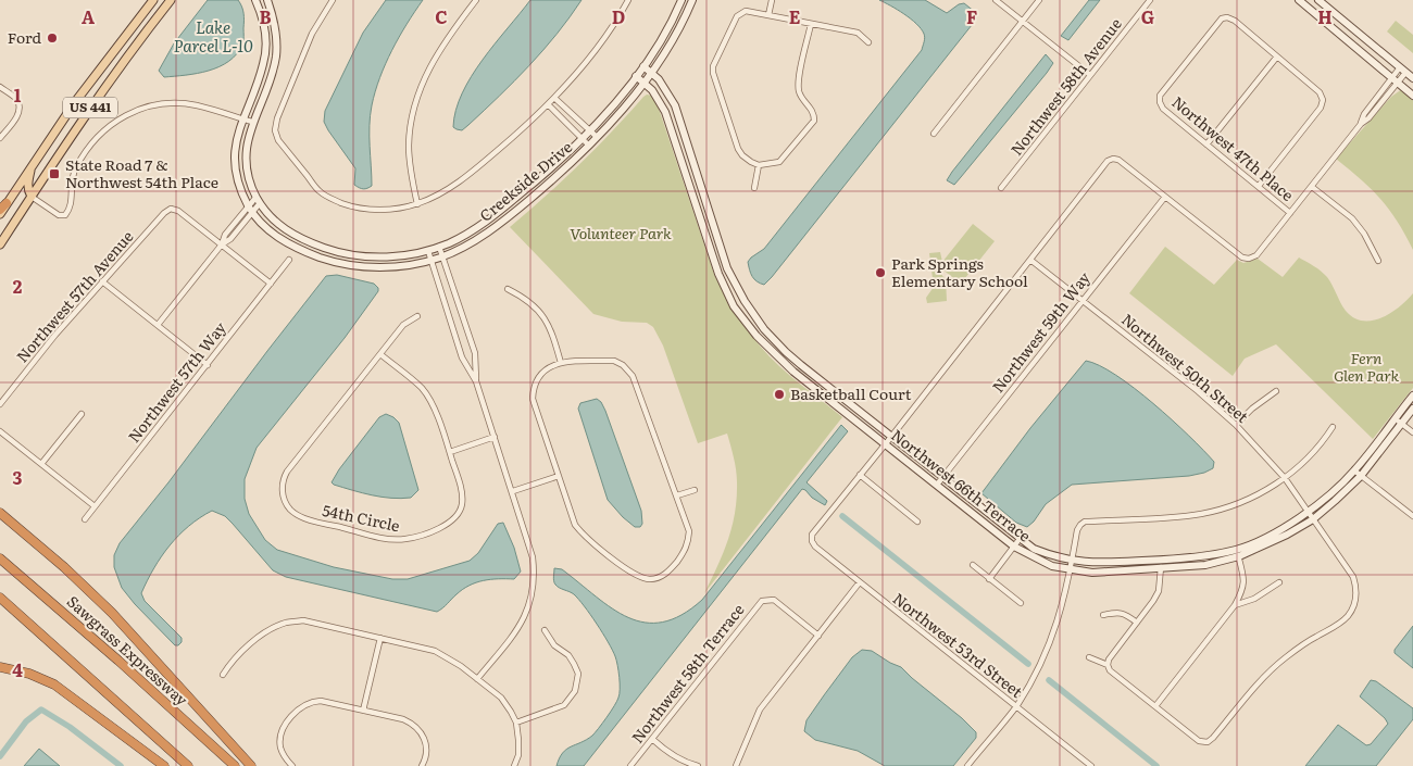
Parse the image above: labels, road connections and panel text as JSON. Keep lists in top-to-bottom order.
{
  "streets": {
    "highway": ["Sawgrass Expressway"],
    "main road": ["US 441"],
    "street": [
      "Northwest 58th Avenue",
      "Northwest 47th Place",
      "Creekside Drive",
      "Northwest 57th Avenue",
      "Northwest 59th Way",
      "Northwest 50th Street",
      "Northwest 57th Way",
      "Northwest 66th Terrace",
      "54th Circle",
      "Northwest 53rd Street",
      "Northwest 58th Terrace"
    ]
  },
  "crossings": [
    ["Creekside Drive", "Northwest 66th Terrace"],
    ["Northwest 59th Way", "Northwest 50th Street"],
    ["Northwest 59th Way", "Northwest 66th Terrace"],
    ["Northwest 50th Street", "Northwest 66th Terrace"]
  ],
  "water": ["Lake Parcel L-10"],
  "parks": ["Volunteer Park", "Fern Glen Park"],
  "places": {
    "other": ["Ford", "Park Springs Elementary School", "Basketball Court"],
    "transit": ["State Road 7 & Northwest 54th Place"]
  },
  "grid": {
    "columns": [
      "A",
      "B",
      "C",
      "D",
      "E",
      "F",
      "G",
      "H"
    ],
    "rows": [
      "1",
      "2",
      "3",
      "4"
    ]
  }
}
